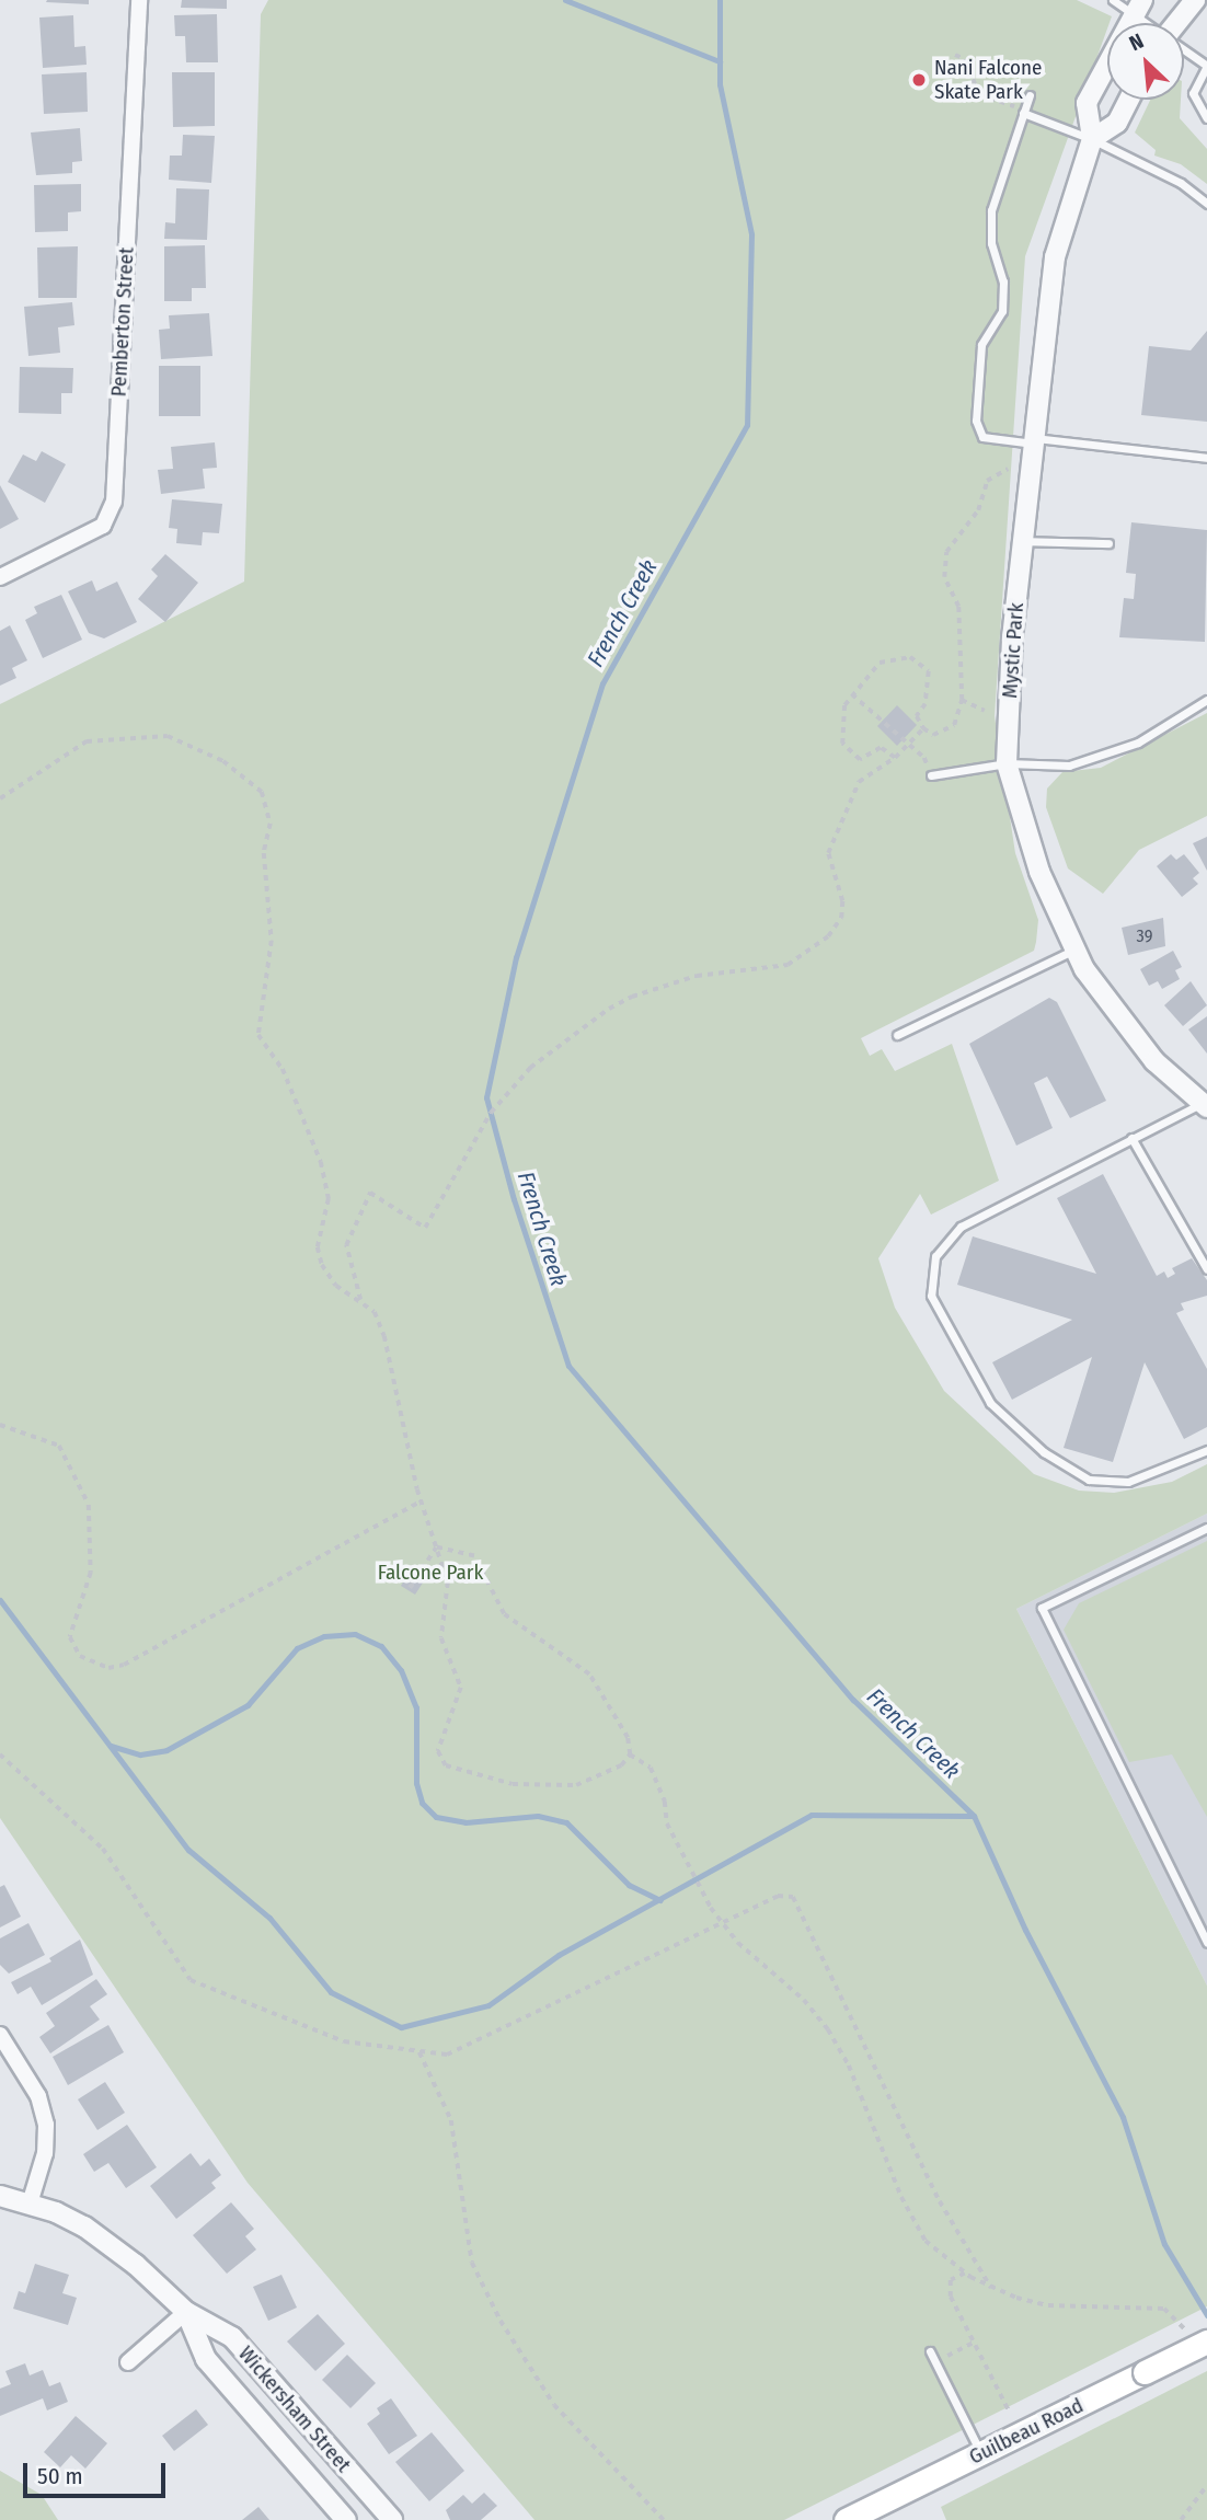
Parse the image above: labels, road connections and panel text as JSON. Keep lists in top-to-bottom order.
{
  "streets": {
    "main road": ["Guilbeau Road"],
    "street": ["Pemberton Street", "Mystic Park", "Wickersham Street"]
  },
  "water": ["French Creek"],
  "parks": ["Falcone Park"],
  "places": ["Nani Falcone Skate Park"],
  "house_numbers": ["39"],
  "scale_bar": "50 m",
  "north": "top left"
}
